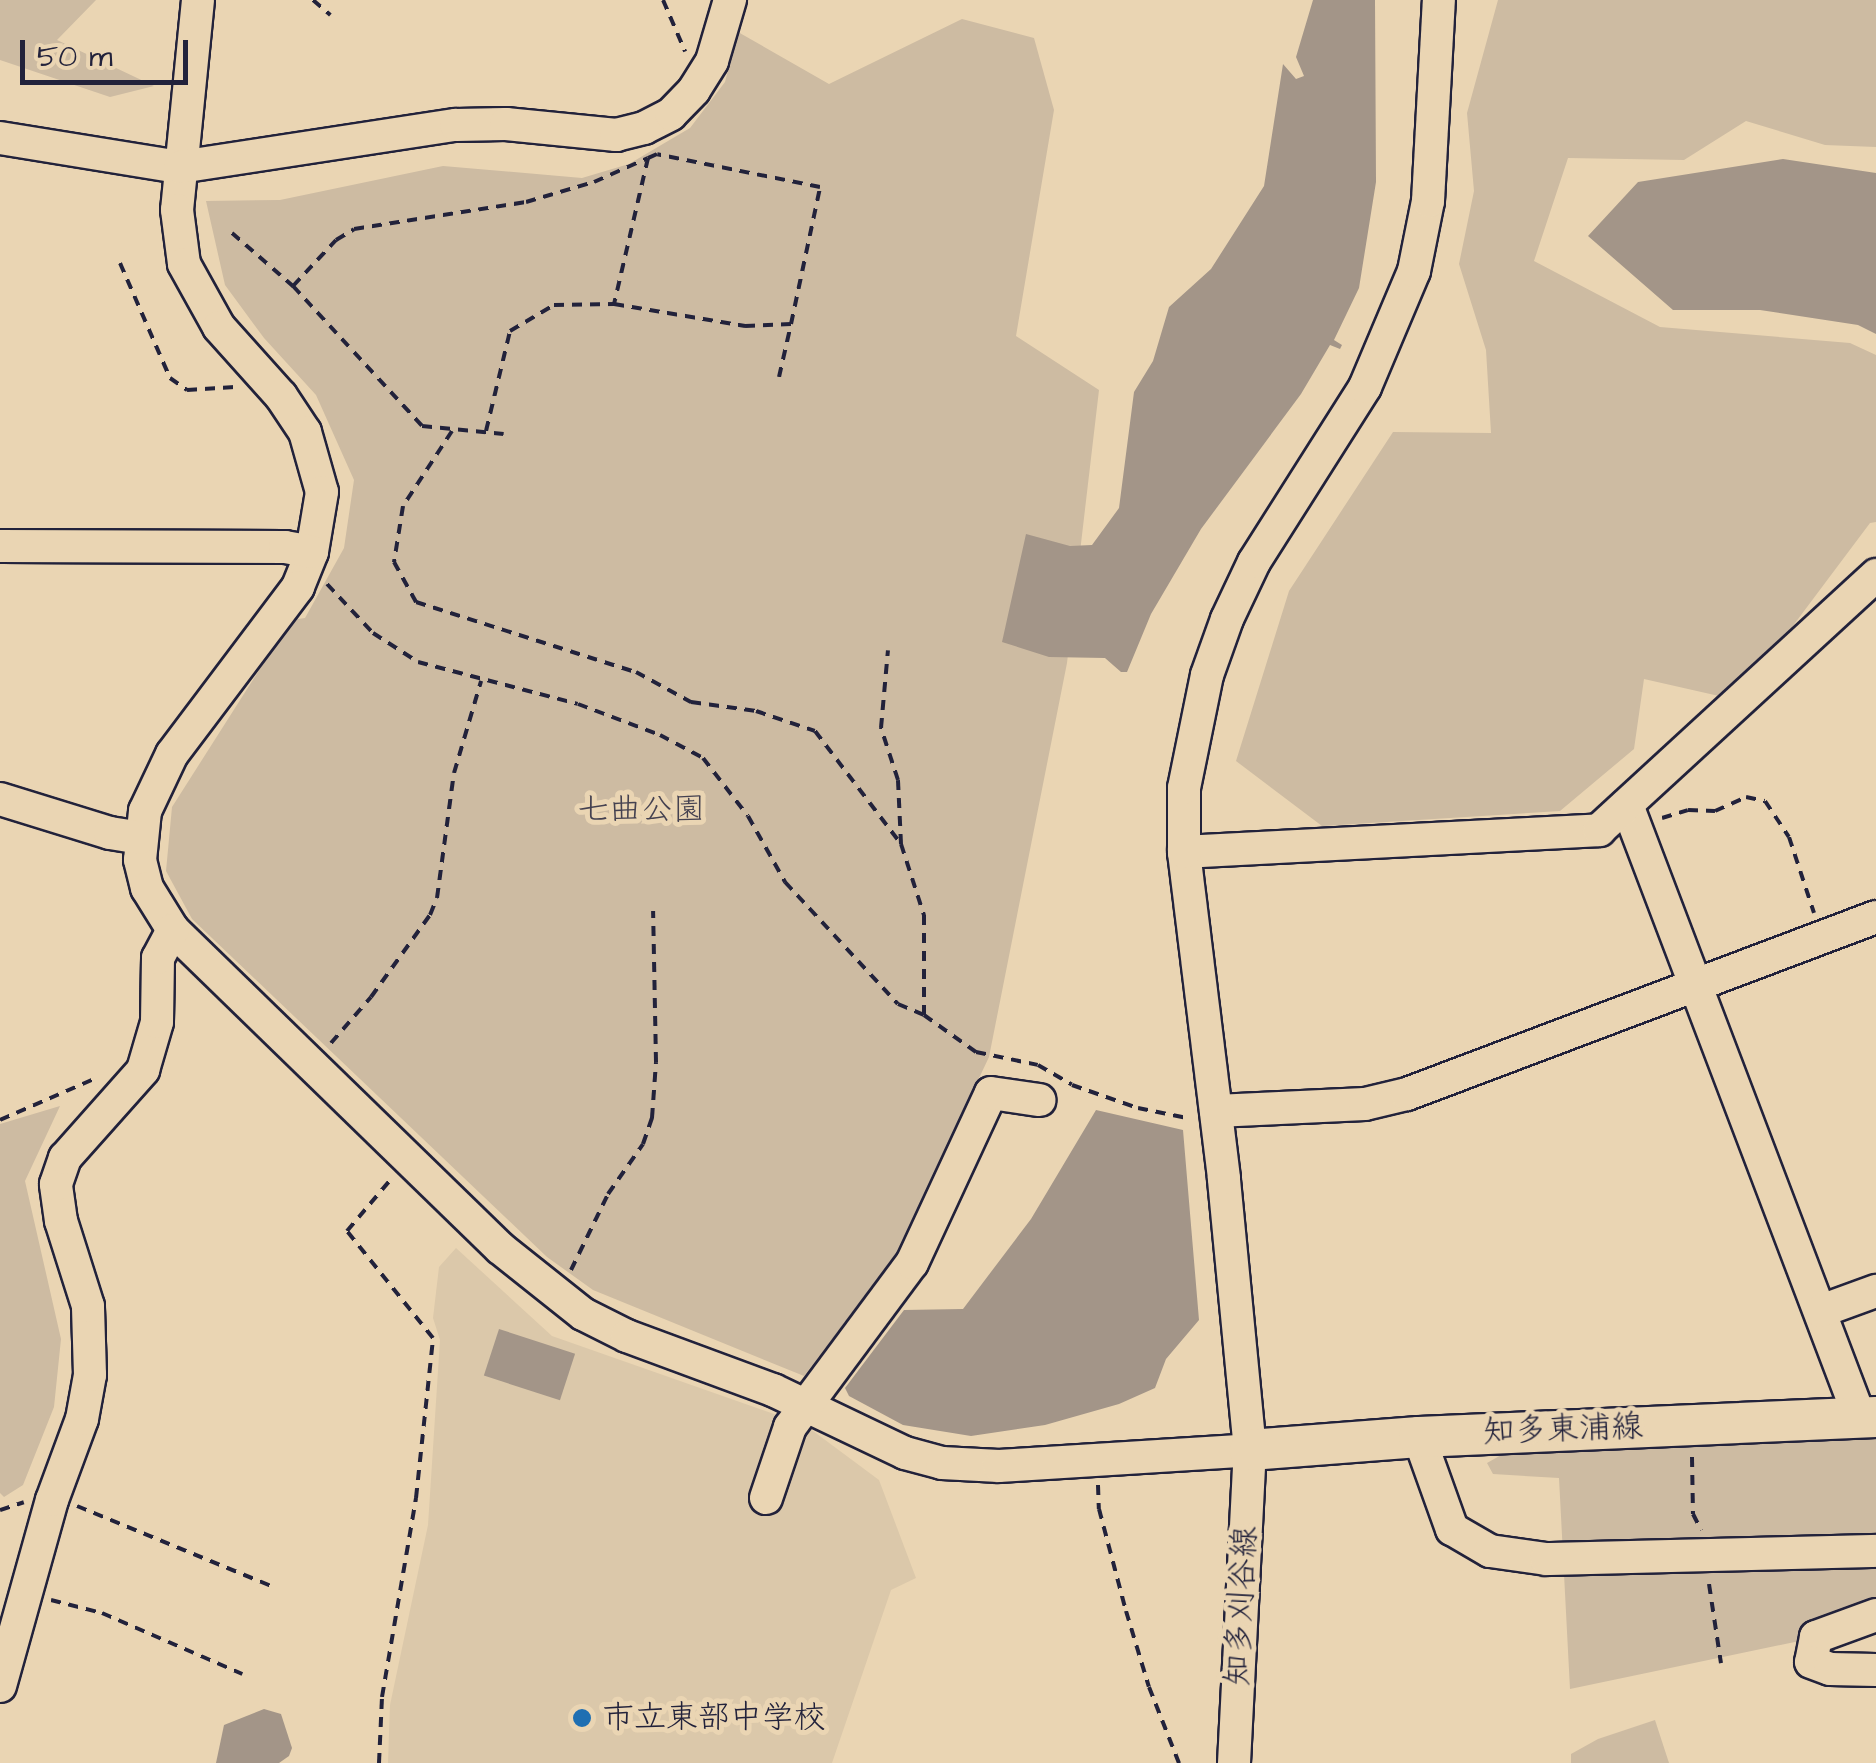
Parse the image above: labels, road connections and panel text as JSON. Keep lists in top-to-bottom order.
{
  "streets": {
    "main road": ["知多東浦線"],
    "street": ["知多刈谷線"]
  },
  "crossings": [
    ["知多東浦線", "知多刈谷線"]
  ],
  "parks": ["七曲公園"],
  "places": ["市立東部中学校"],
  "scale_bar": "50 m"
}
